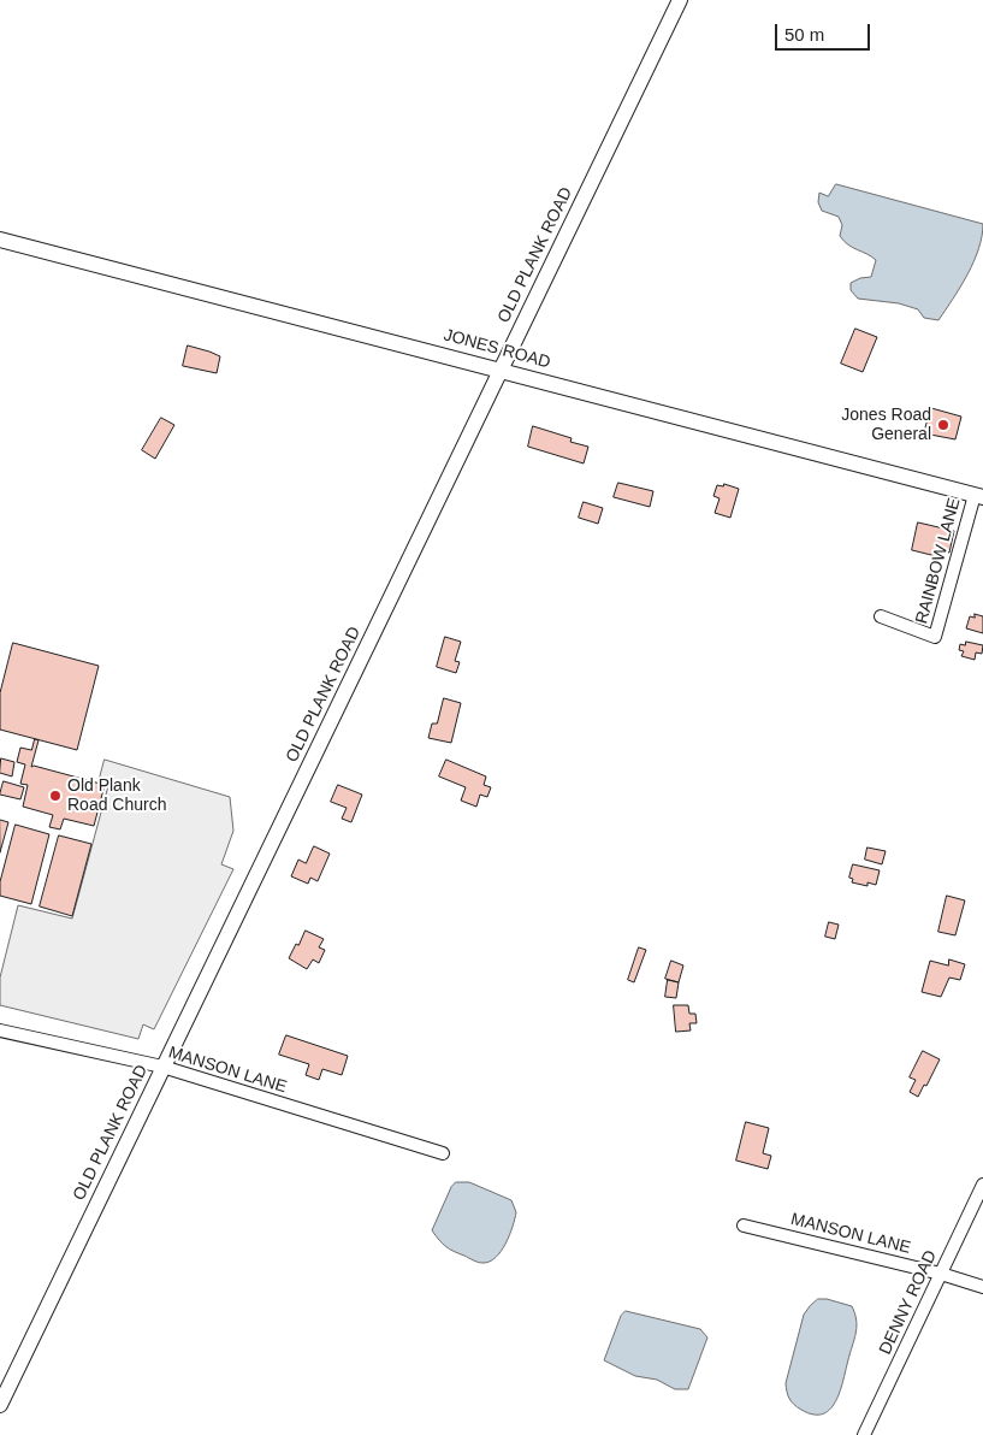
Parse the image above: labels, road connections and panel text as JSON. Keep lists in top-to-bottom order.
{
  "streets": {
    "street": [
      "OLD PLANK ROAD",
      "JONES ROAD",
      "RAINBOW LANE",
      "MANSON LANE",
      "DENNY ROAD"
    ]
  },
  "crossings": [
    ["OLD PLANK ROAD", "JONES ROAD"],
    ["OLD PLANK ROAD", "MANSON LANE"],
    ["JONES ROAD", "RAINBOW LANE"],
    ["MANSON LANE", "DENNY ROAD"]
  ],
  "places": ["Jones Road General", "Old Plank Road Church"],
  "scale_bar": "50 m"
}
